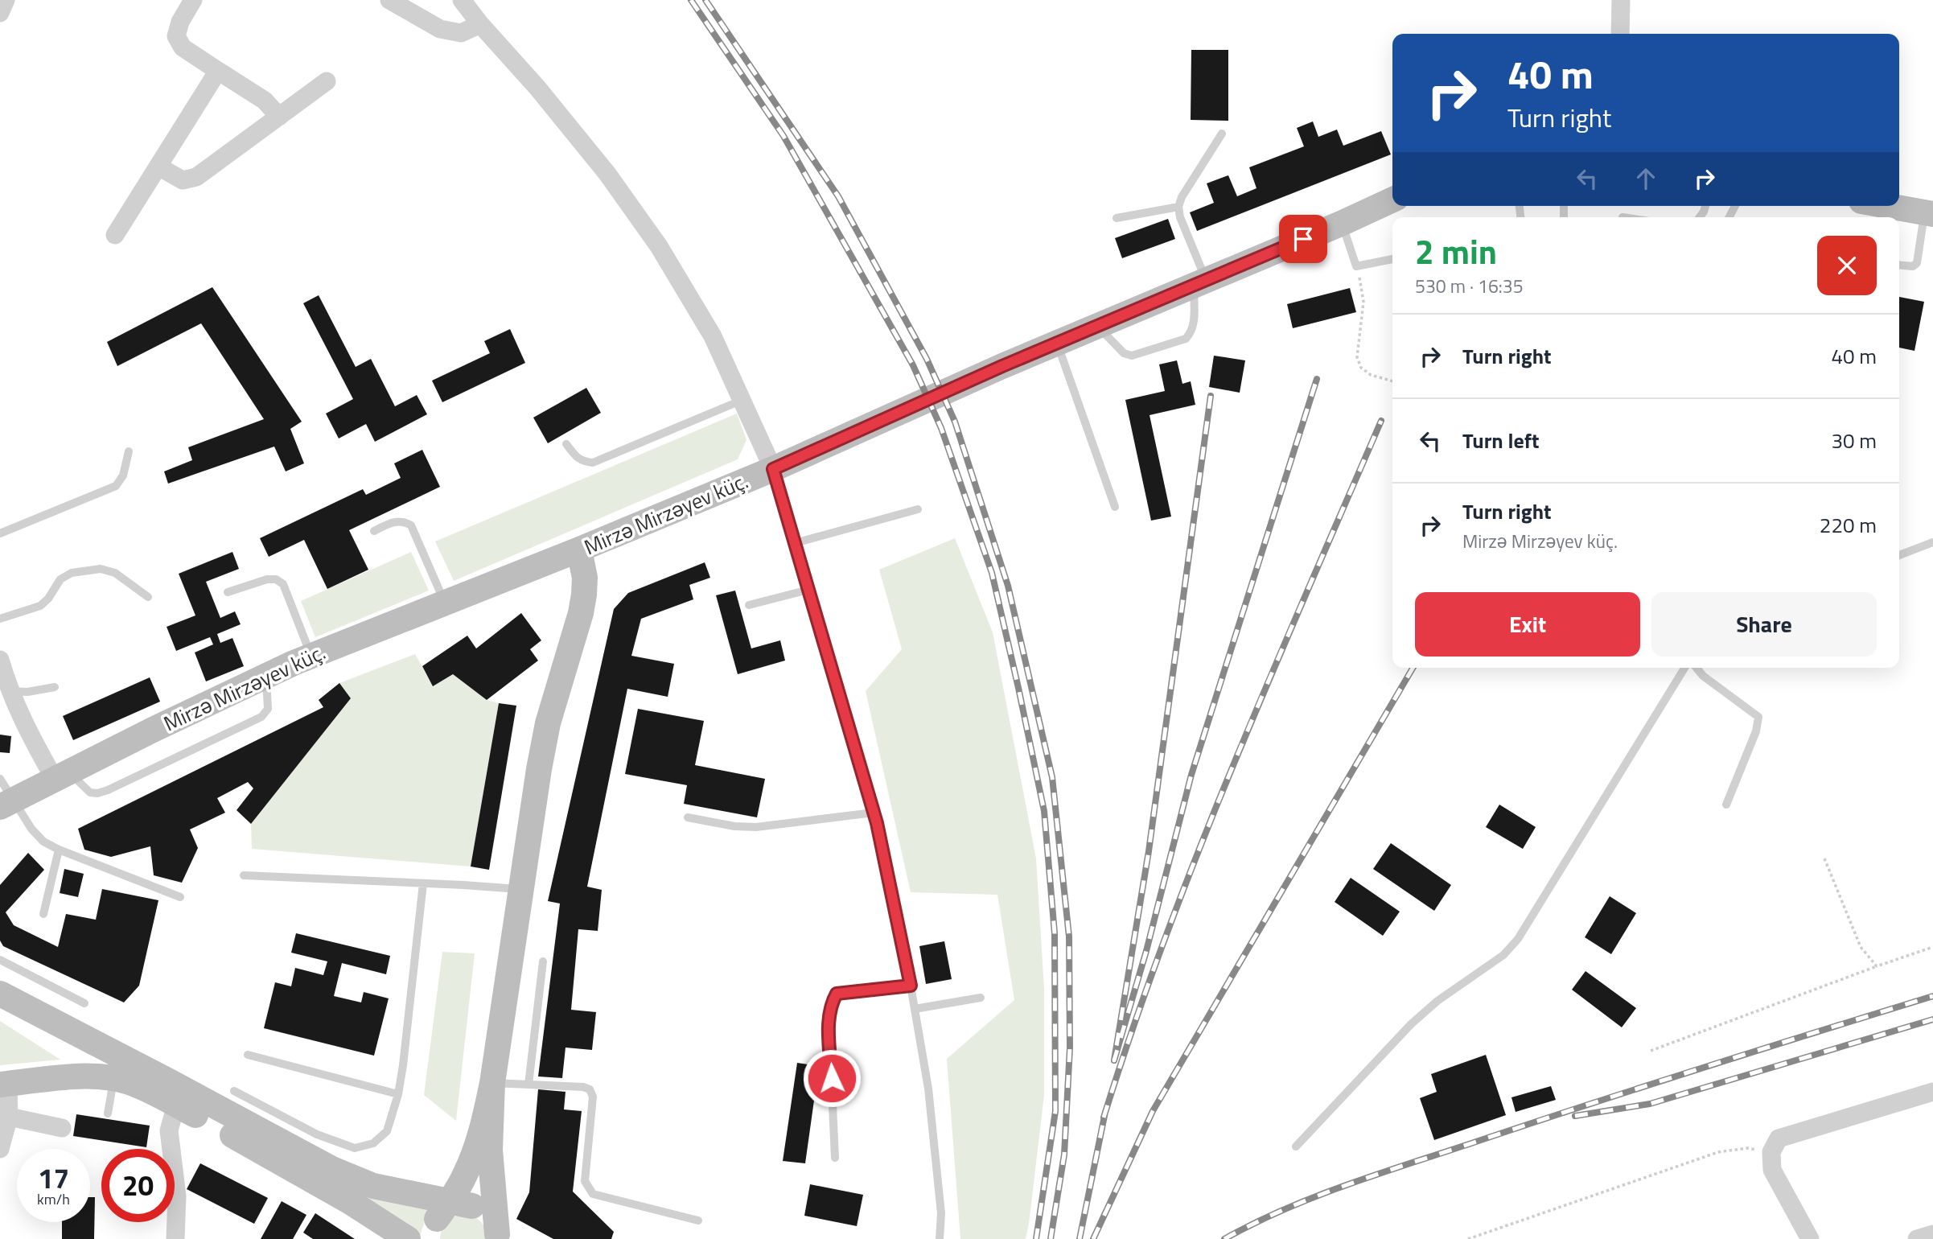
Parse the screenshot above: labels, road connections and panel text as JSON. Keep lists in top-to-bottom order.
{
  "streets": {
    "main road": ["Mirzə Mirzəyev küç."]
  },
  "page": {
    "turn": ["40 m", "Turn right"],
    "heading": ["2 min", "530 m · 16:35"],
    "list": [
      {
        "name": "Turn right",
        "value": "40 m"
      },
      {
        "name": "Turn left",
        "value": "30 m"
      },
      {
        "name": "Turn right",
        "note": "Mirzə Mirzəyev küç.",
        "value": "220 m"
      }
    ],
    "buttons": ["Exit", "Share"],
    "speed": "17 km/h",
    "limit": "20"
  }
}
